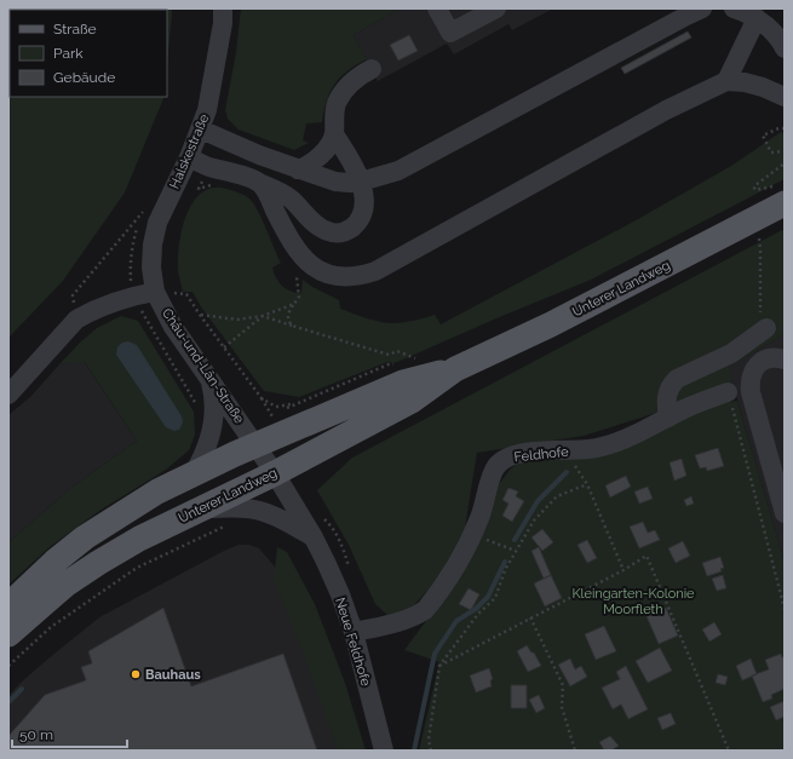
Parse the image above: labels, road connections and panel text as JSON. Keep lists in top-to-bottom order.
{
  "streets": {
    "main road": ["Unterer Landweg"],
    "street": [
      "Halskestraße",
      "Châu-und-Lân-Straße",
      "Feldhofe",
      "Neue Feldhofe"
    ]
  },
  "crossings": [
    ["Halskestraße", "Châu-und-Lân-Straße"],
    ["Unterer Landweg", "Châu-und-Lân-Straße"],
    ["Unterer Landweg", "Neue Feldhofe"],
    ["Châu-und-Lân-Straße", "Neue Feldhofe"],
    ["Feldhofe", "Neue Feldhofe"]
  ],
  "parks": ["Kleingarten-Kolonie Moorfleth"],
  "places": ["Bauhaus"],
  "legend": ["Straße", "Park", "Gebäude"],
  "scale_bar": "50 m"
}
